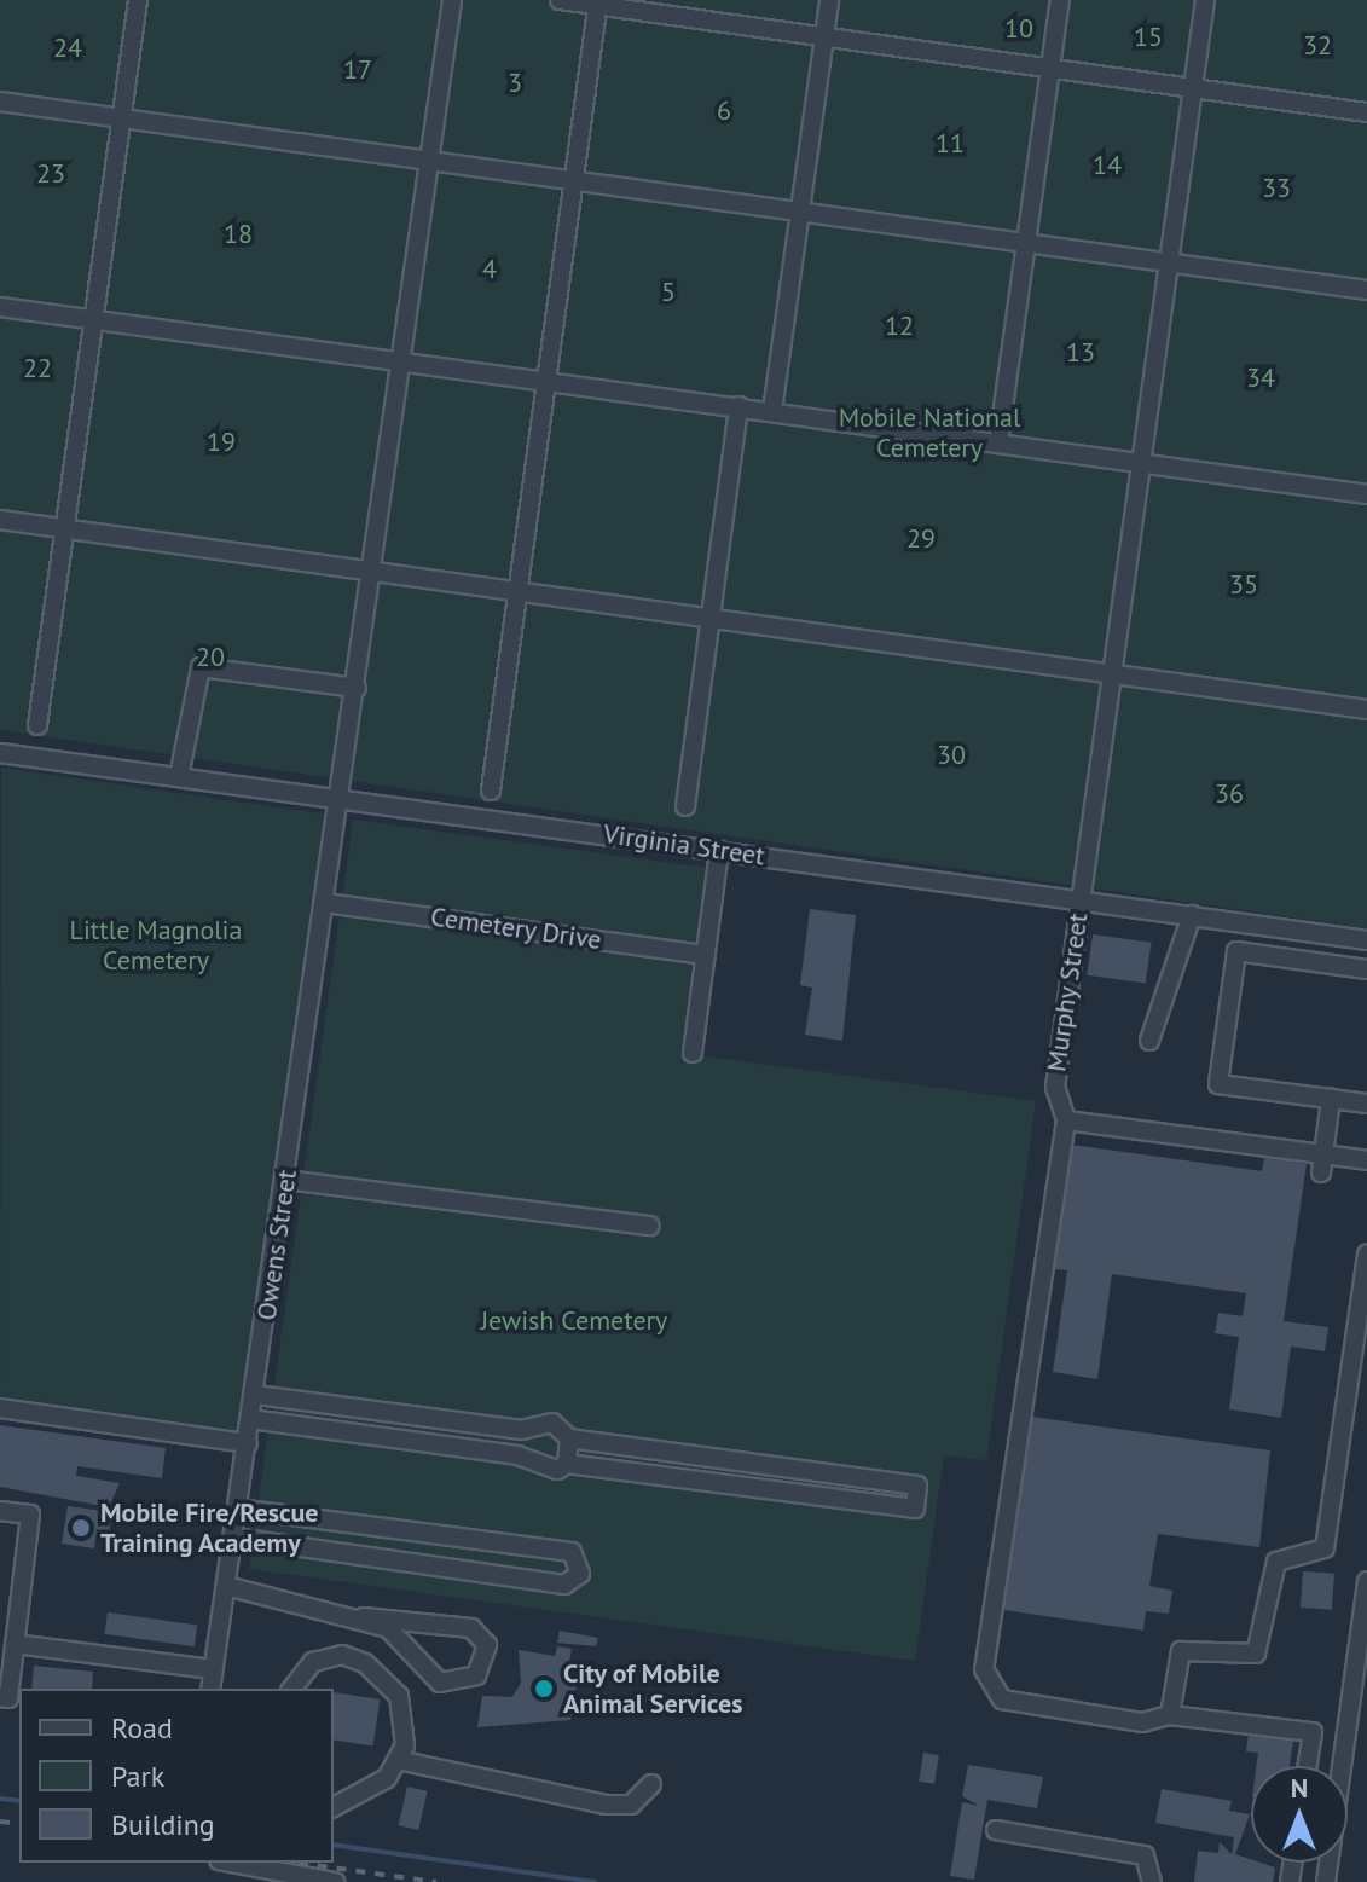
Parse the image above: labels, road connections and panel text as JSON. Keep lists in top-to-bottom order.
{
  "streets": {
    "street": [
      "Virginia Street",
      "Cemetery Drive",
      "Murphy Street",
      "Owens Street"
    ]
  },
  "crossings": [
    ["Virginia Street", "Murphy Street"],
    ["Virginia Street", "Owens Street"],
    ["Cemetery Drive", "Owens Street"]
  ],
  "parks": [
    "10",
    "15",
    "32",
    "24",
    "17",
    "3",
    "6",
    "11",
    "14",
    "23",
    "33",
    "18",
    "4",
    "5",
    "12",
    "13",
    "22",
    "34",
    "Mobile National Cemetery",
    "19",
    "29",
    "35",
    "20",
    "30",
    "36",
    "Little Magnolia Cemetery",
    "Jewish Cemetery"
  ],
  "places": ["Mobile Fire/Rescue Training Academy", "City of Mobile Animal Services"],
  "legend": ["Road", "Park", "Building"],
  "north": "top"
}
